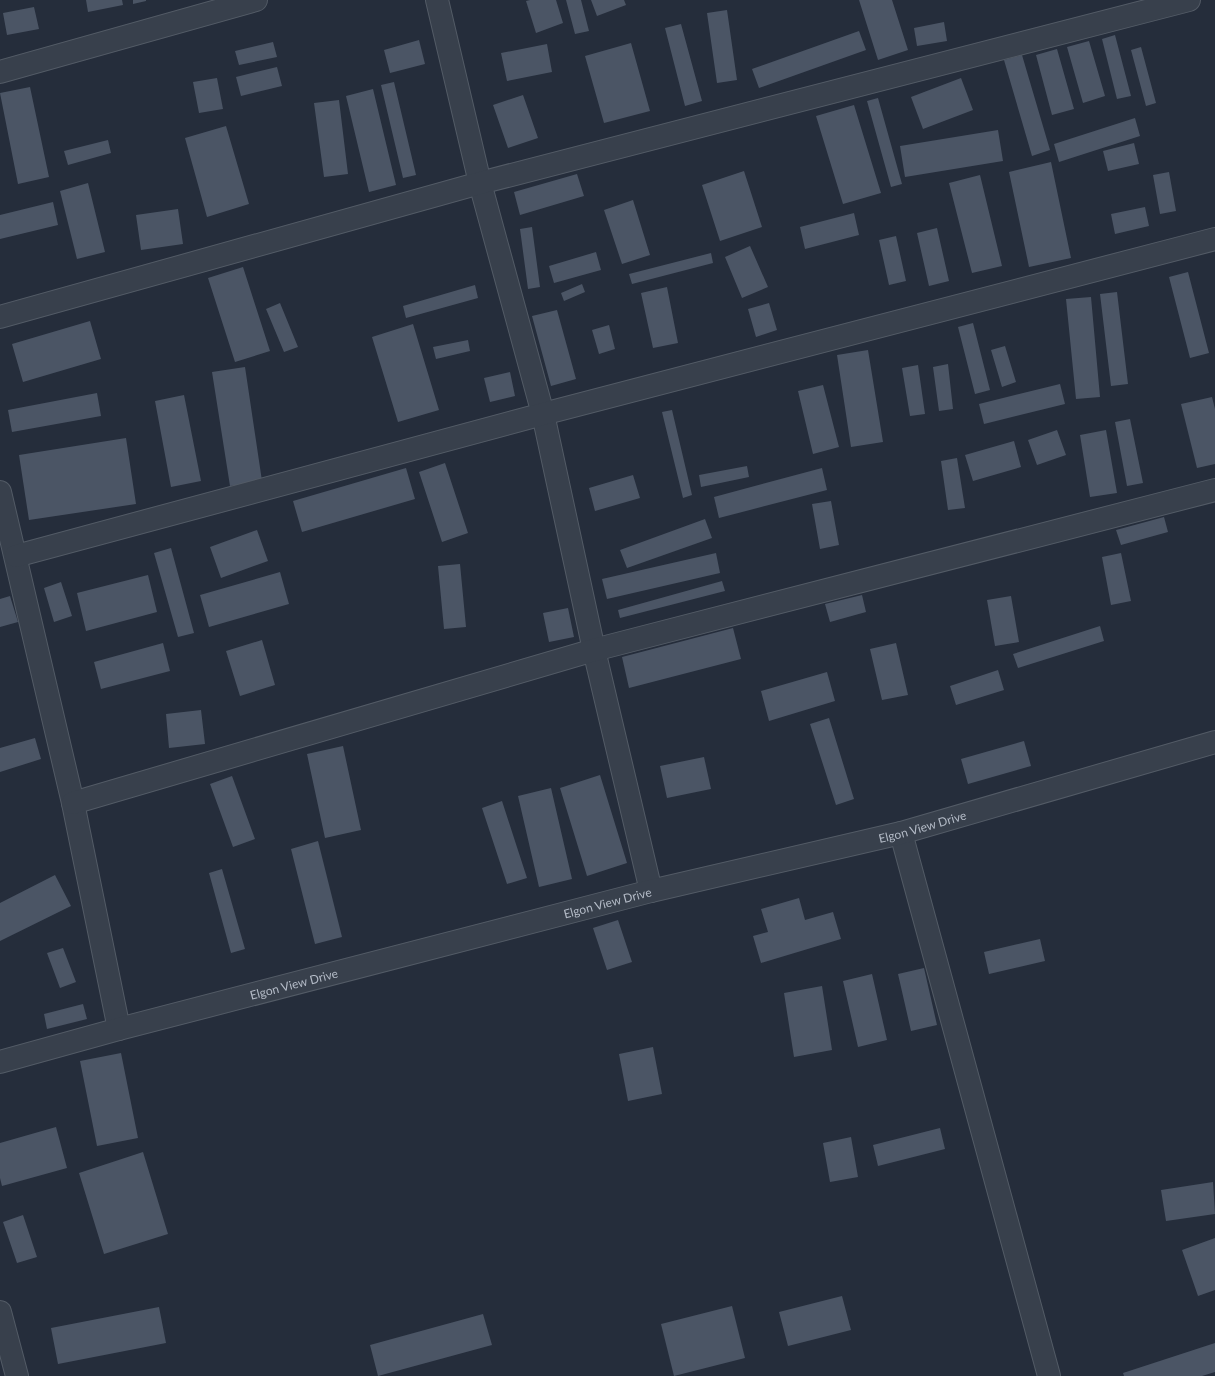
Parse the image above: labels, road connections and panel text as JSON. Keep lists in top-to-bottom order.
{
  "streets": {
    "street": ["Elgon View Drive"]
  }
}
